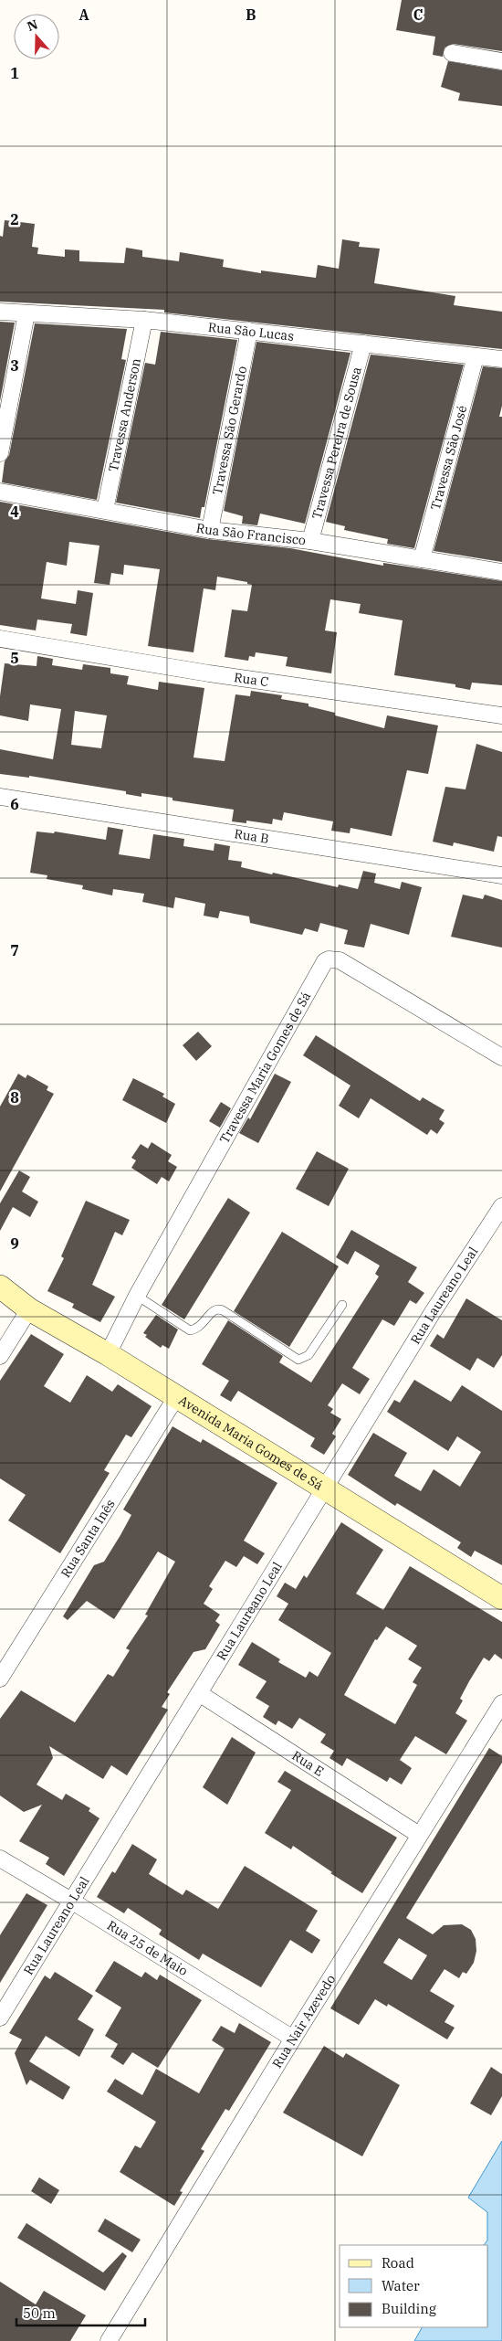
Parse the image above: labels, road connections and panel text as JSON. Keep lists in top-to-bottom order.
{
  "streets": {
    "street": [
      "Rua São Lucas",
      "Travessa Anderson",
      "Travessa São Gerardo",
      "Travessa Pereira de Sousa",
      "Travessa São José",
      "Rua São Francisco",
      "Rua C",
      "Rua B",
      "Travessa Maria Gomes de Sá",
      "Rua Laureano Leal",
      "Avenida Maria Gomes de Sá",
      "Rua Santa Inês",
      "Rua E",
      "Rua 25 de Maio",
      "Rua Nair Azevedo"
    ]
  },
  "crossings": [
    ["Rua São Lucas", "Travessa Anderson"],
    ["Rua São Lucas", "Travessa São Gerardo"],
    ["Rua São Lucas", "Travessa Pereira de Sousa"],
    ["Rua São Lucas", "Travessa São José"],
    ["Travessa Anderson", "Rua São Francisco"],
    ["Travessa São Gerardo", "Rua São Francisco"],
    ["Travessa Pereira de Sousa", "Rua São Francisco"],
    ["Travessa São José", "Rua São Francisco"],
    ["Travessa Maria Gomes de Sá", "Avenida Maria Gomes de Sá"],
    ["Rua Laureano Leal", "Avenida Maria Gomes de Sá"],
    ["Rua Laureano Leal", "Rua E"],
    ["Rua Laureano Leal", "Rua 25 de Maio"],
    ["Avenida Maria Gomes de Sá", "Rua Santa Inês"],
    ["Rua E", "Rua Nair Azevedo"],
    ["Rua 25 de Maio", "Rua Nair Azevedo"]
  ],
  "legend": ["Road", "Water", "Building"],
  "scale_bar": "50 m",
  "north": "top",
  "grid": {
    "columns": ["A", "B", "C"],
    "rows": [
      "1",
      "2",
      "3",
      "4",
      "5",
      "6",
      "7",
      "8",
      "9"
    ]
  }
}
